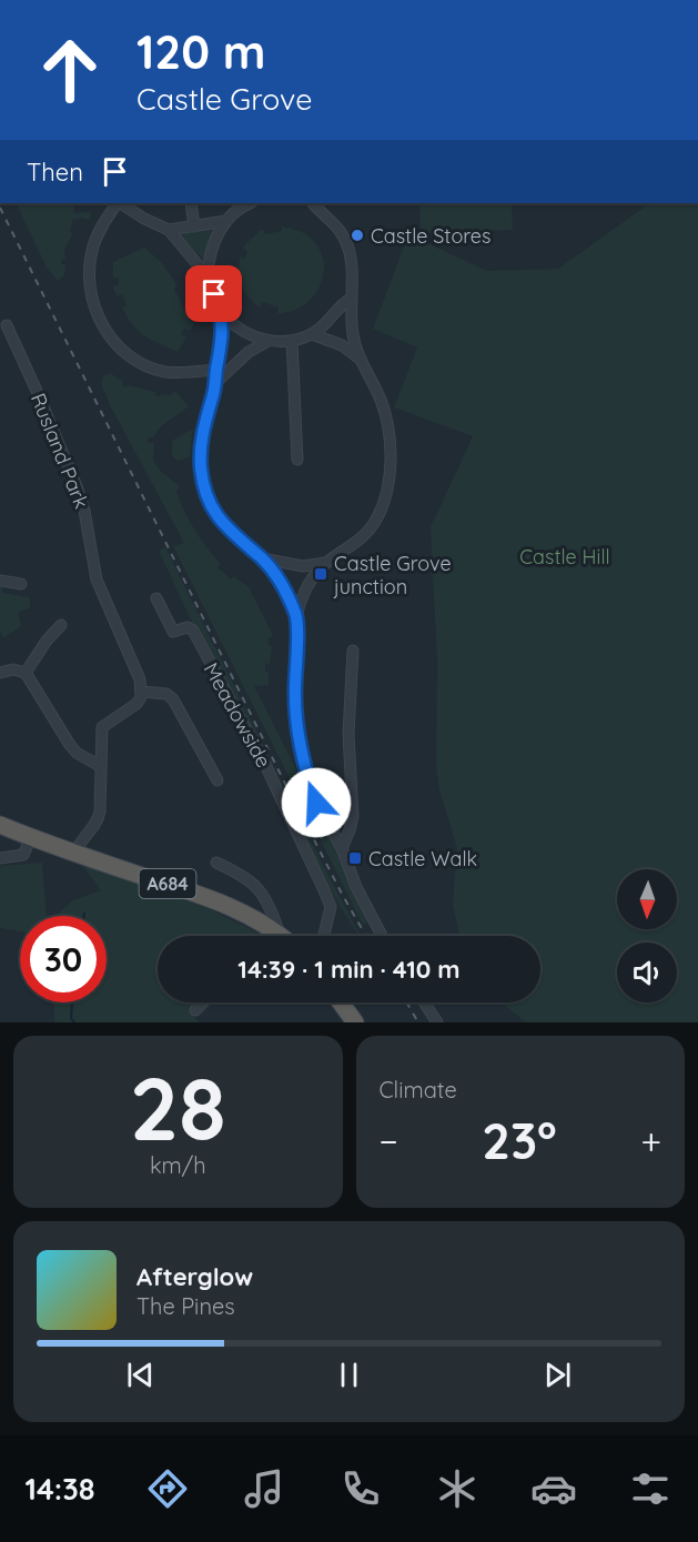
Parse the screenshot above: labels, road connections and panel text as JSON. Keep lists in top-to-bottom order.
{
  "streets": {
    "highway": ["A684"],
    "street": ["Rusland Park", "Meadowside"]
  },
  "parks": ["Castle Hill"],
  "places": {
    "other": ["Castle Stores"],
    "transit": ["Castle Grove junction", "Castle Walk"]
  },
  "north": "bottom",
  "page": {
    "turn": ["120 m", "Castle Grove"],
    "then": "Then",
    "limit": "30",
    "trip": "14:39 · 1 min · 410 m",
    "tile": [
      ["28", "km/h"],
      "Climate"
    ],
    "heat": ["−", "23°", "+"],
    "song": ["Afterglow", "The Pines"],
    "tabs": "14:38"
  }
}
